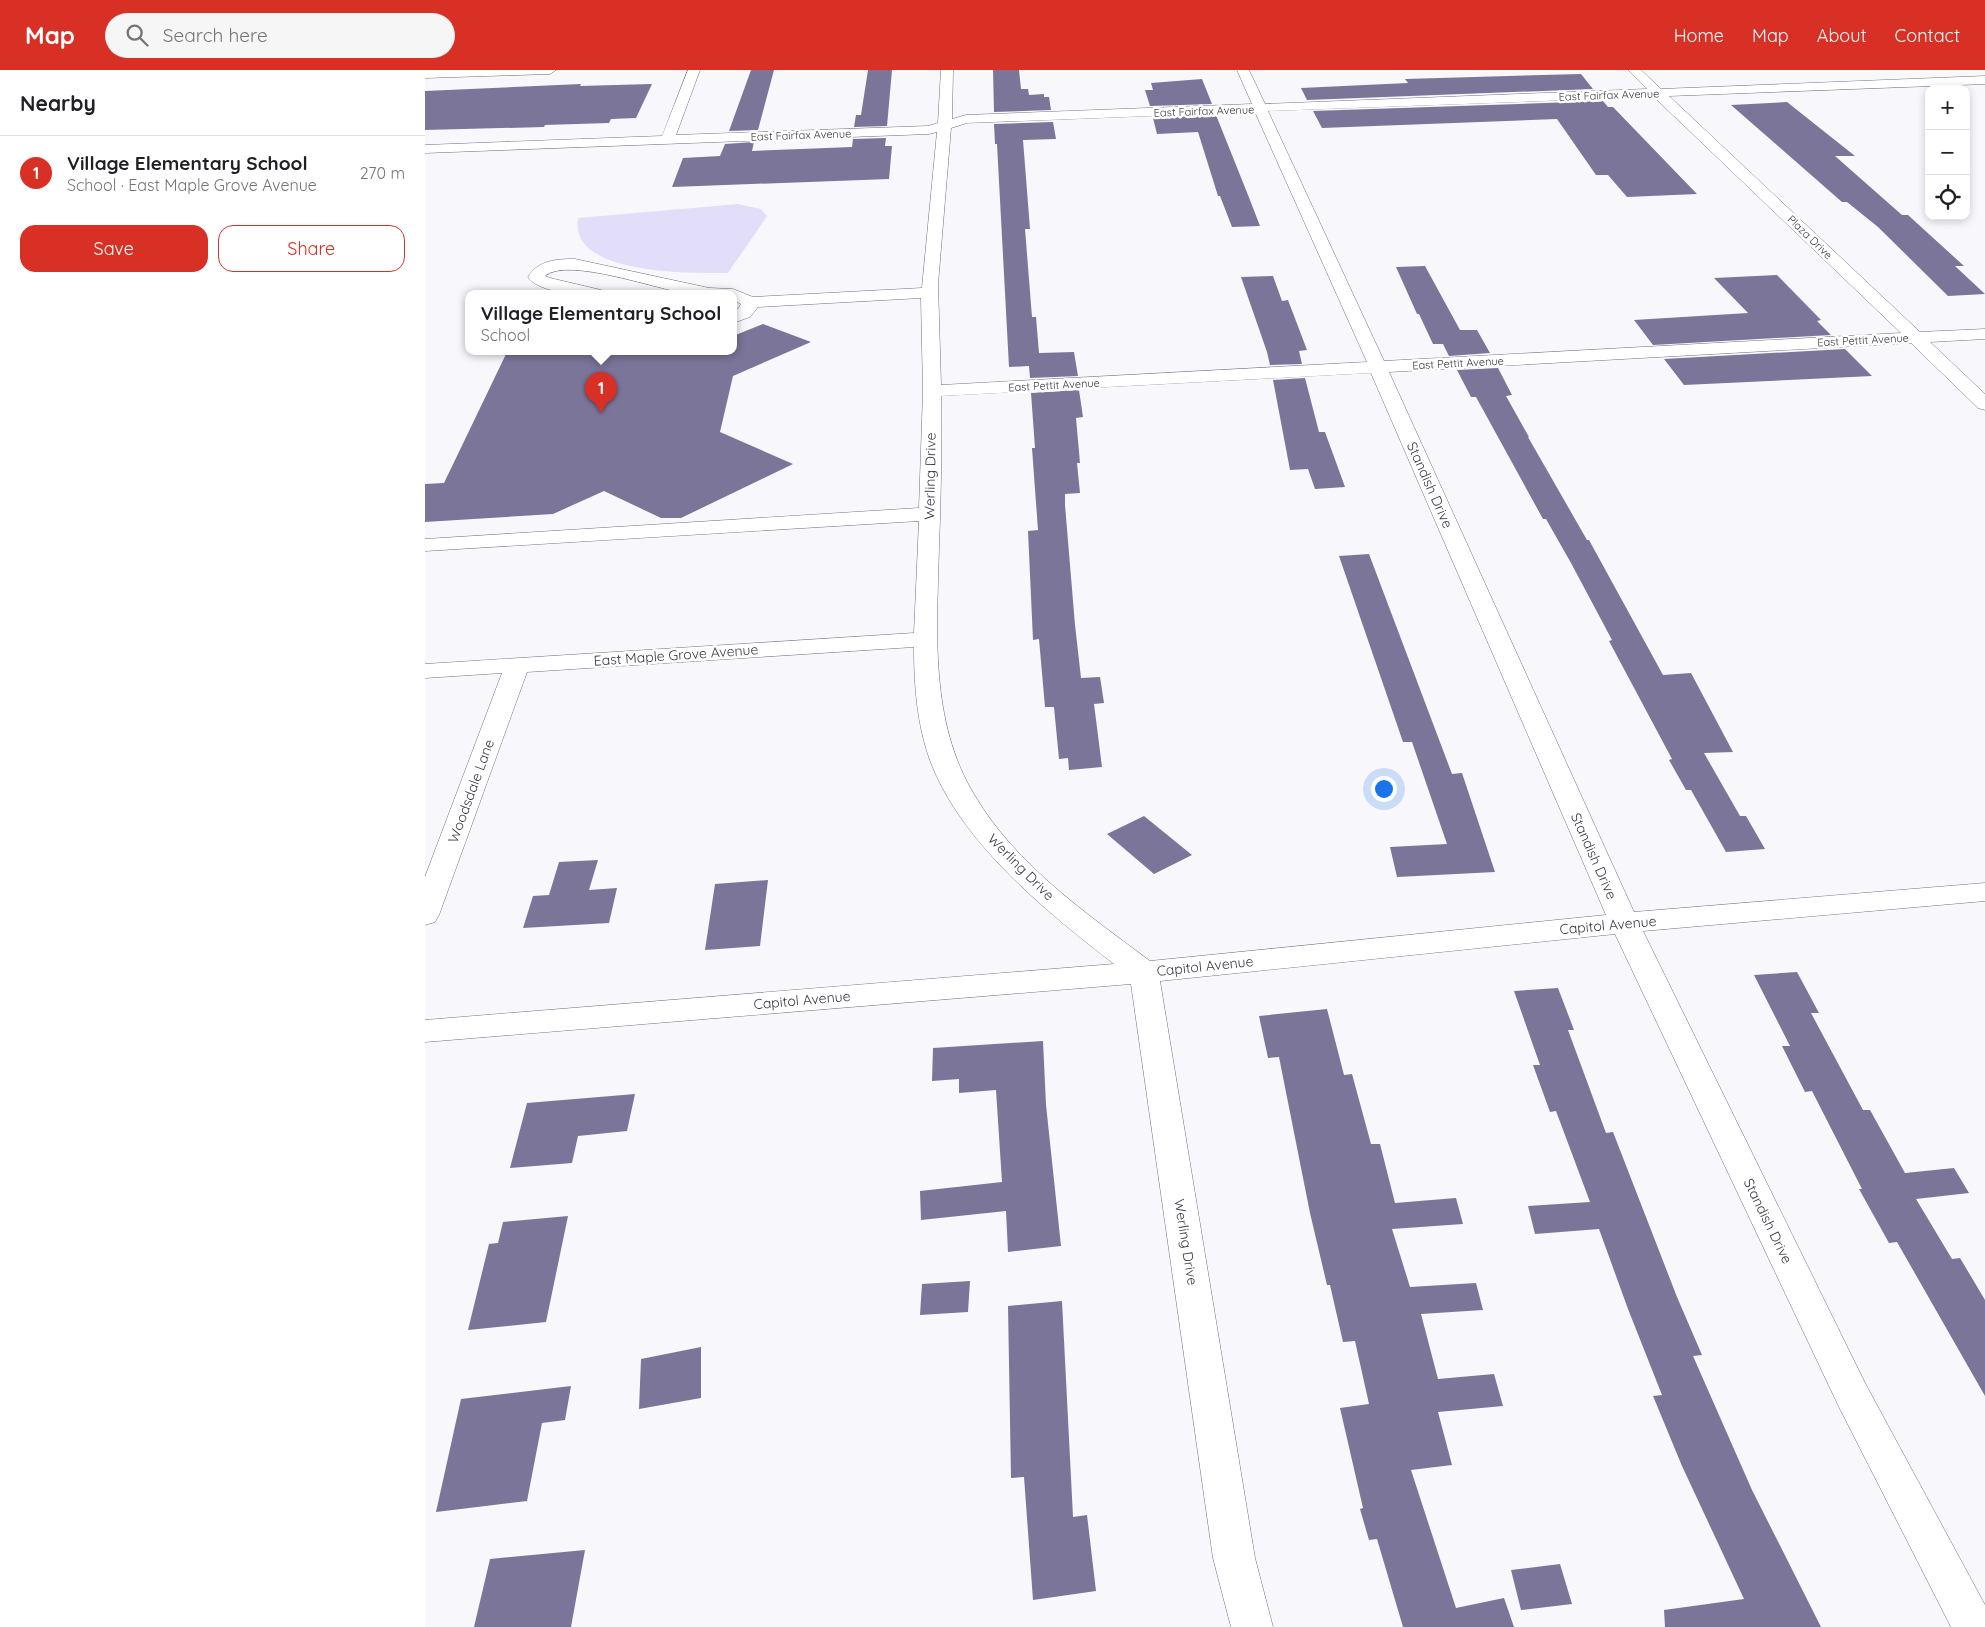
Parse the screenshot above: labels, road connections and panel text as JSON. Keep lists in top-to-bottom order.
{
  "streets": {
    "street": [
      "East Fairfax Avenue",
      "Plaza Drive",
      "East Pettit Avenue",
      "Werling Drive",
      "Standish Drive",
      "East Maple Grove Avenue",
      "Woodsdale Lane",
      "Capitol Avenue"
    ]
  },
  "crossings": [
    ["East Fairfax Avenue", "Plaza Drive"],
    ["East Fairfax Avenue", "Werling Drive"],
    ["East Fairfax Avenue", "Standish Drive"],
    ["Plaza Drive", "East Pettit Avenue"],
    ["East Pettit Avenue", "Werling Drive"],
    ["East Pettit Avenue", "Standish Drive"],
    ["Werling Drive", "East Maple Grove Avenue"],
    ["Werling Drive", "Capitol Avenue"],
    ["Standish Drive", "Capitol Avenue"],
    ["East Maple Grove Avenue", "Woodsdale Lane"]
  ],
  "page": {
    "header": "Map",
    "search": "Search here",
    "nav": [
      "Home",
      "Map",
      "About",
      "Contact"
    ],
    "heading": "Nearby",
    "map_buttons": ["+", "−"],
    "list": [
      {
        "mark": "1",
        "name": "Village Elementary School",
        "note": "School · East Maple Grove Avenue",
        "value": "270 m"
      }
    ],
    "buttons": ["Save", "Share"],
    "popup": ["Village Elementary School", "School"],
    "pins": "1"
  }
}
